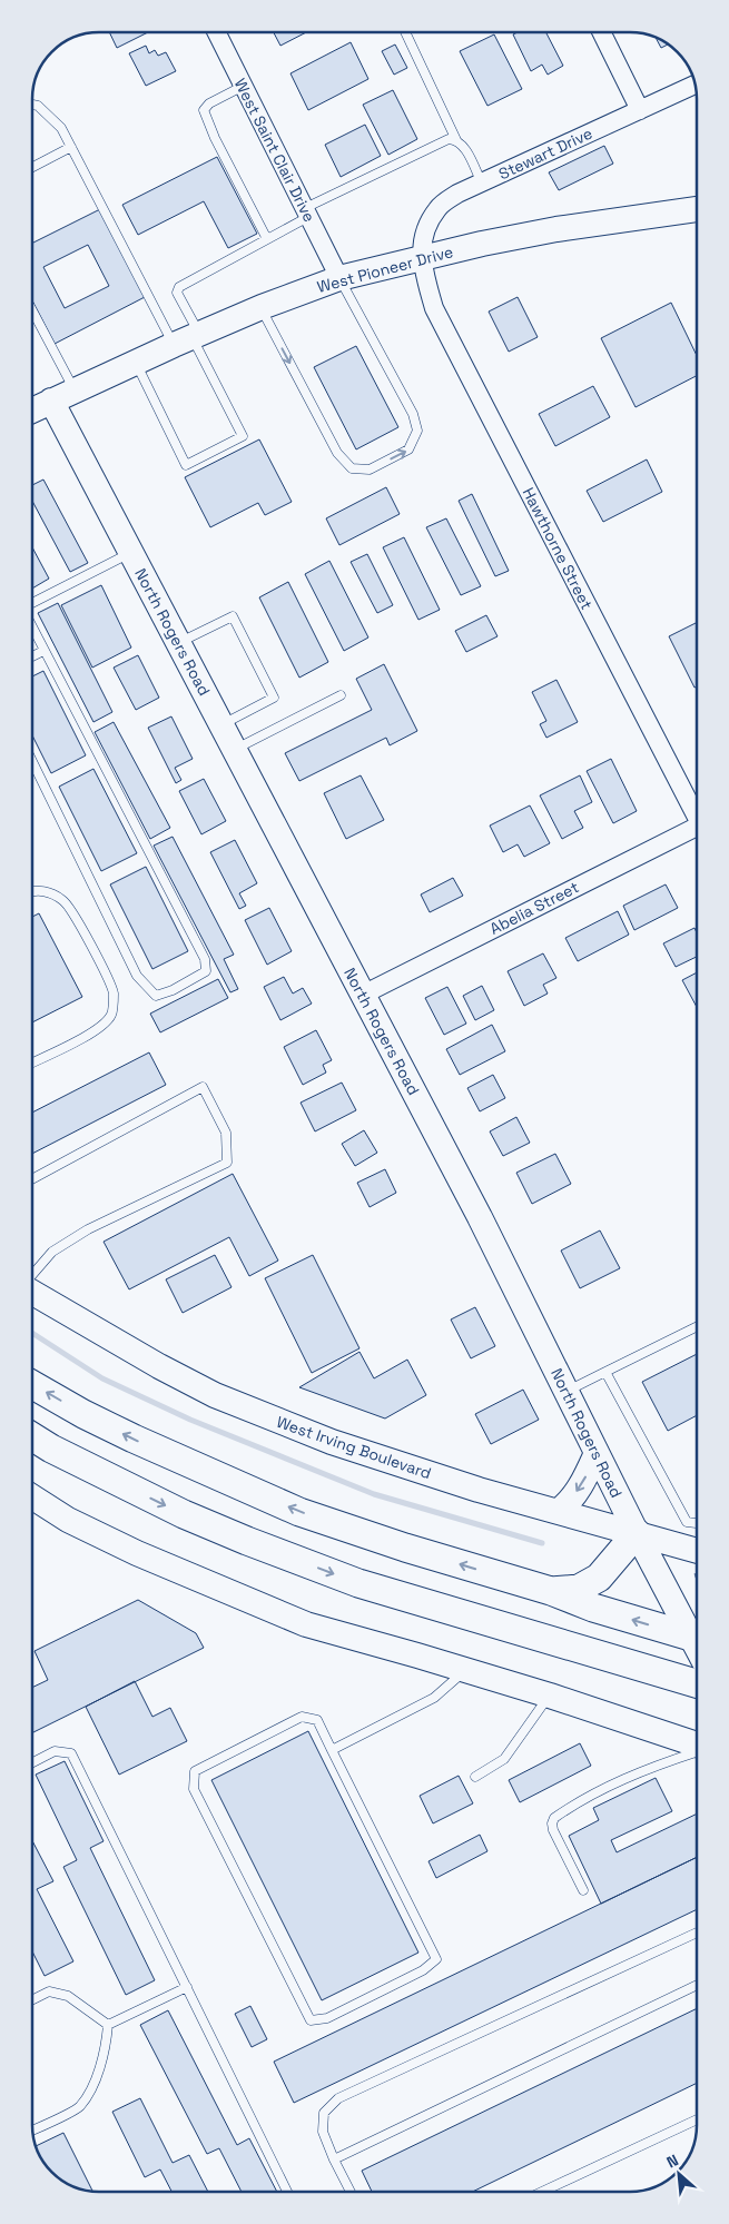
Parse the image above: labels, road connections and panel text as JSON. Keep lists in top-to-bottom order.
{
  "streets": {
    "street": [
      "West Saint Clair Drive",
      "Stewart Drive",
      "West Pioneer Drive",
      "Hawthorne Street",
      "North Rogers Road",
      "Abelia Street",
      "West Irving Boulevard"
    ]
  },
  "crossings": [
    ["West Saint Clair Drive", "West Pioneer Drive"],
    ["Stewart Drive", "West Pioneer Drive"],
    ["Stewart Drive", "Hawthorne Street"],
    ["West Pioneer Drive", "Hawthorne Street"],
    ["West Pioneer Drive", "North Rogers Road"],
    ["North Rogers Road", "Abelia Street"],
    ["North Rogers Road", "West Irving Boulevard"]
  ],
  "north": "top left"
}
